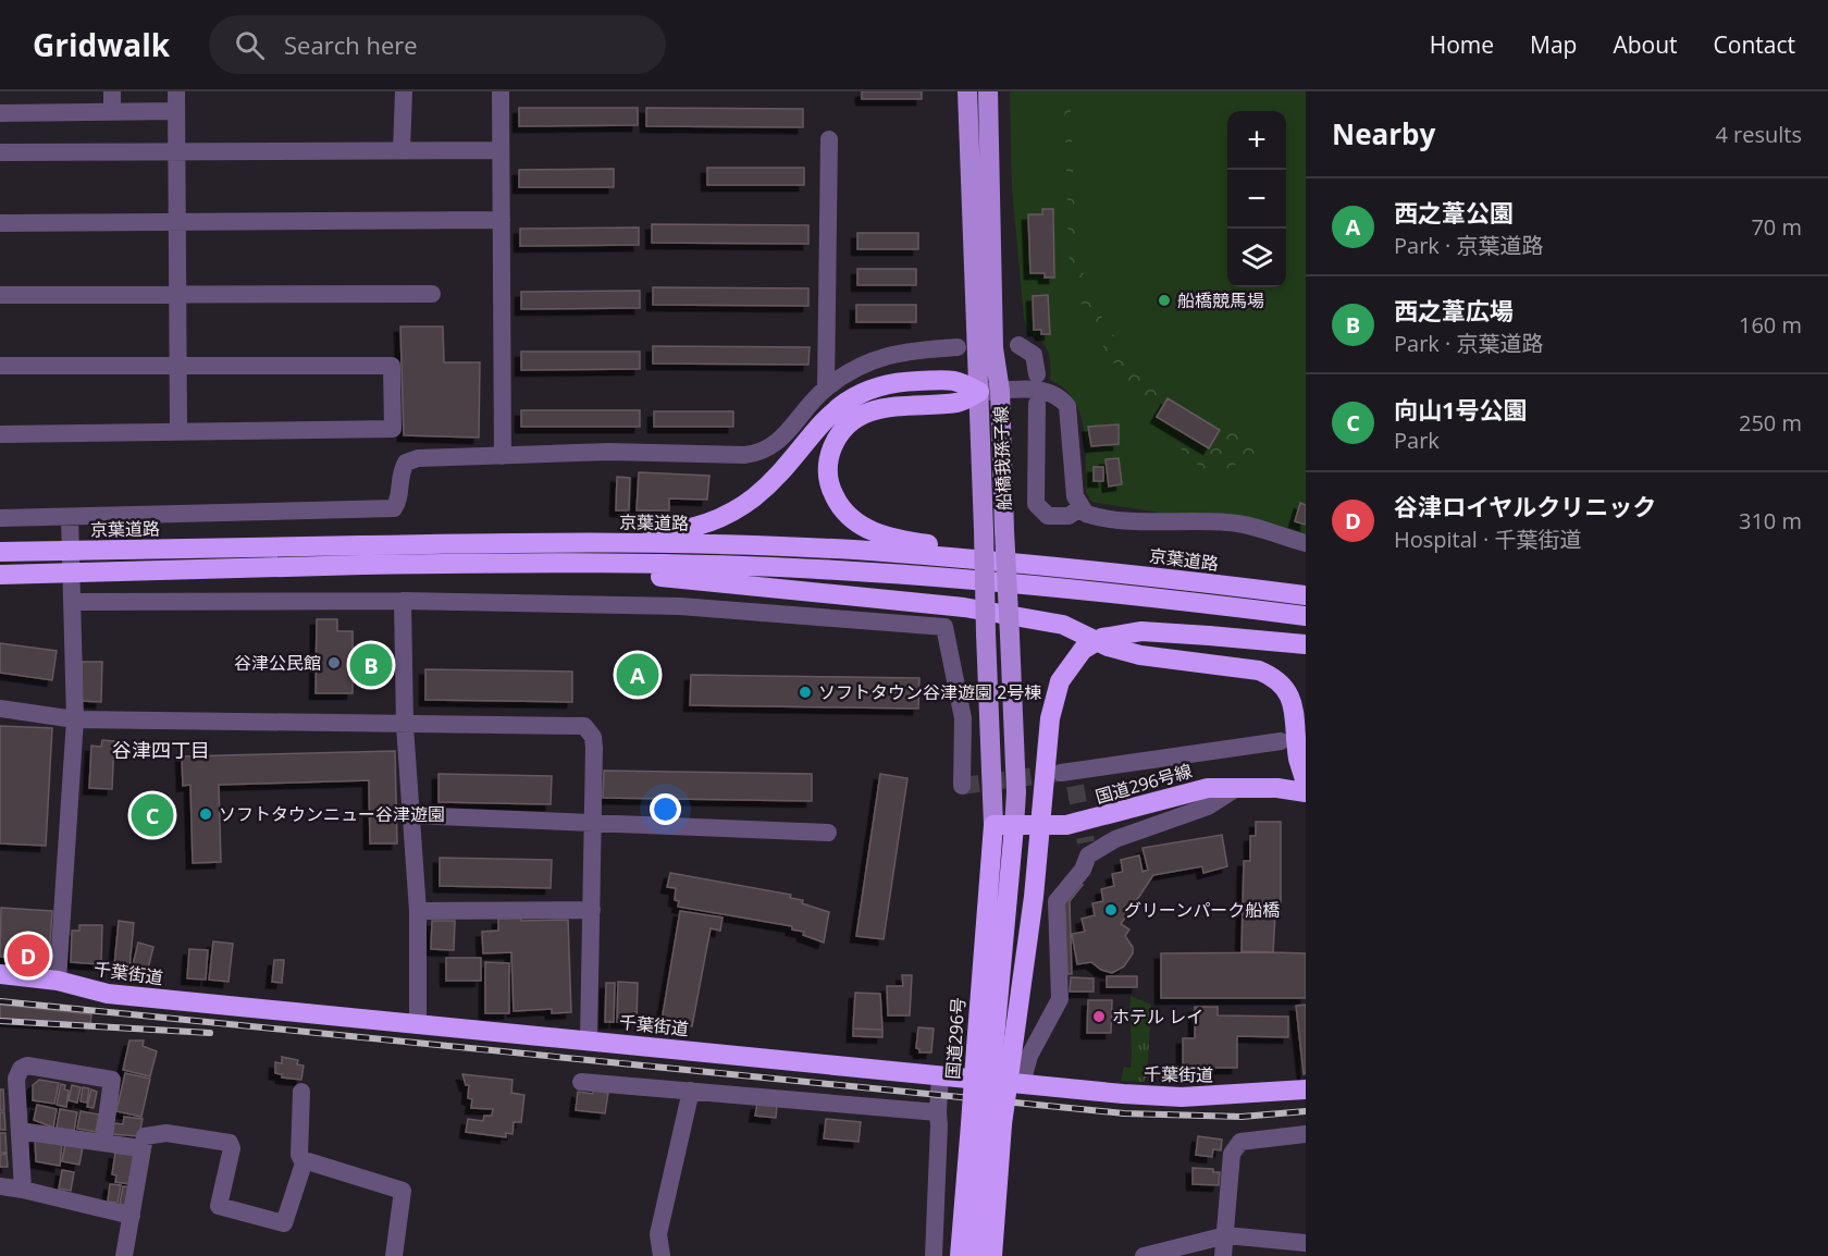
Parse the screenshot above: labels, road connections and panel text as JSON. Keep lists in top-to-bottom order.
{
  "streets": {
    "highway": [
      "京葉道路",
      "国道296号線",
      "千葉街道",
      "国道296号"
    ],
    "main road": ["船橋我孫子線"]
  },
  "crossings": [
    ["船橋我孫子線", "国道296号線"],
    ["船橋我孫子線", "国道296号"],
    ["国道296号線", "国道296号"]
  ],
  "districts": ["谷津四丁目"],
  "places": [
    "船橋競馬場",
    "谷津公民館",
    "ソフトタウン谷津遊園 2号棟",
    "ソフトタウンニュー谷津遊園",
    "グリーンパーク船橋",
    "ホテル レイ"
  ],
  "page": {
    "header": "Gridwalk",
    "search": "Search here",
    "nav": [
      "Home",
      "Map",
      "About",
      "Contact"
    ],
    "heading": ["Nearby", "4 results"],
    "map_buttons": ["+", "−"],
    "list": [
      {
        "mark": "A",
        "name": "西之葦公園",
        "note": "Park · 京葉道路",
        "value": "70 m"
      },
      {
        "mark": "B",
        "name": "西之葦広場",
        "note": "Park · 京葉道路",
        "value": "160 m"
      },
      {
        "mark": "C",
        "name": "向山1号公園",
        "note": "Park",
        "value": "250 m"
      },
      {
        "mark": "D",
        "name": "谷津ロイヤルクリニック",
        "note": "Hospital · 千葉街道",
        "value": "310 m"
      }
    ],
    "pins": [
      "B",
      "A",
      "C",
      "D"
    ]
  }
}
